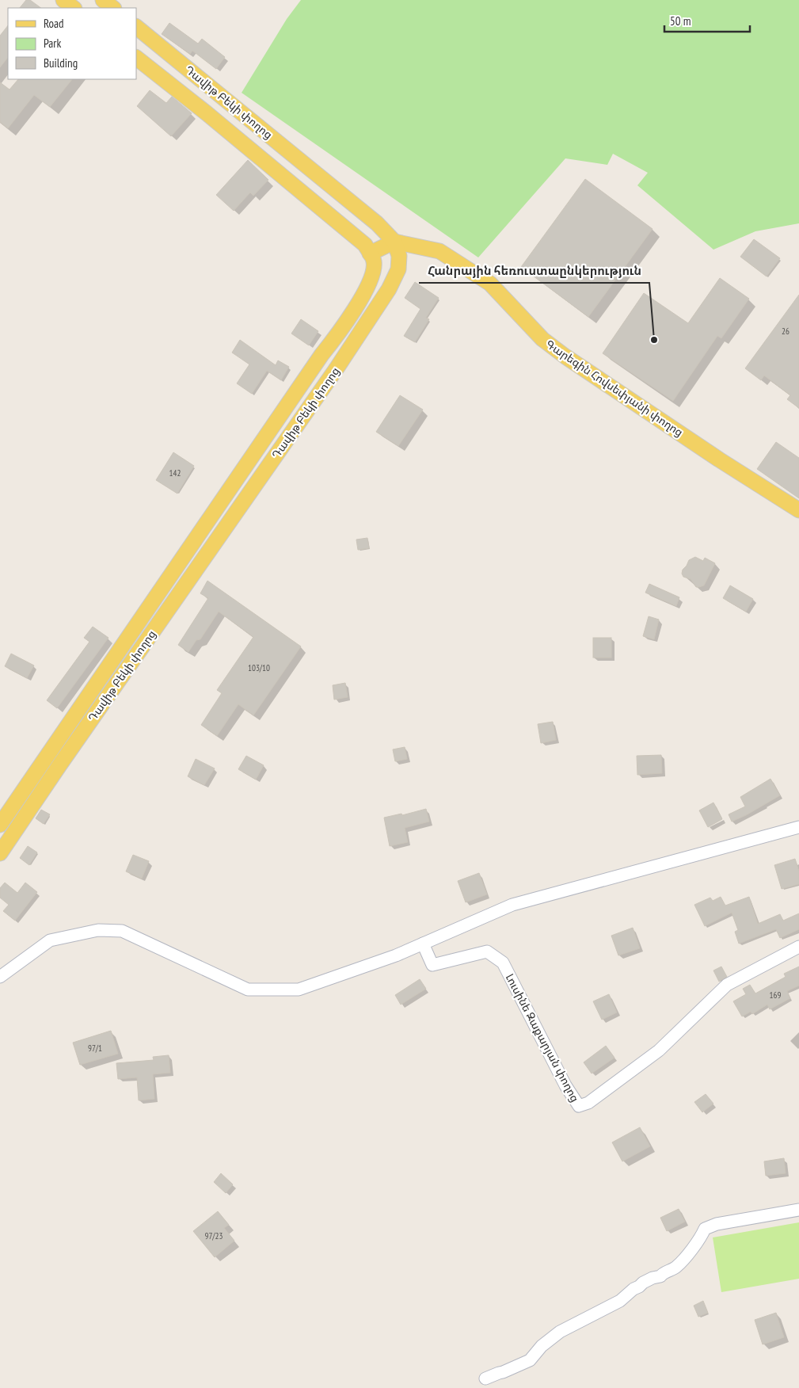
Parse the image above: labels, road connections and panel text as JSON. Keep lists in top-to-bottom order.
{
  "streets": {
    "main road": ["Դավիթ Բեկի փողոց", "Գարեգին Հովսեփյանի փողոց"],
    "street": ["Լուսինե Զաքարյան փողոց"]
  },
  "crossings": [
    ["Դավիթ Բեկի փողոց", "Գարեգին Հովսեփյանի փողոց"]
  ],
  "places": ["Հանրային հեռուստաընկերություն"],
  "house_numbers": [
    "26",
    "142",
    "103/10",
    "169",
    "97/1",
    "97/23"
  ],
  "legend": ["Road", "Park", "Building"],
  "scale_bar": "50 m"
}
